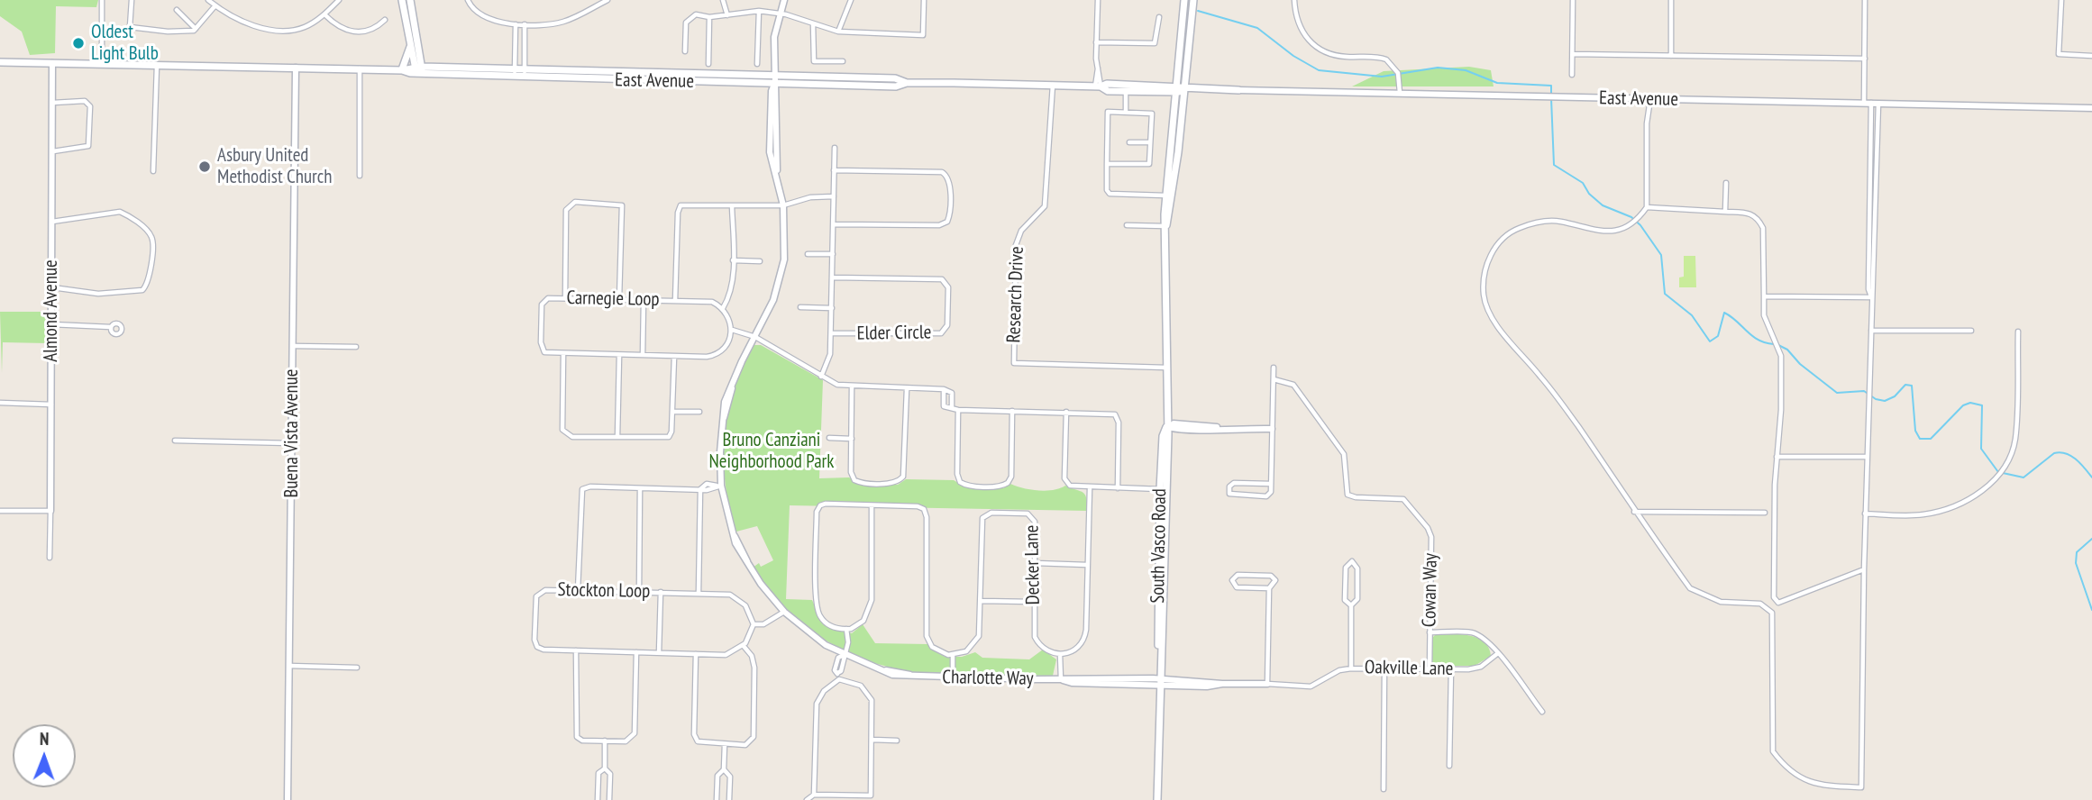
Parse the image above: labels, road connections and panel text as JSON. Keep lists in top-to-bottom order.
{
  "streets": {
    "main road": ["East Avenue", "South Vasco Road"],
    "street": [
      "Research Drive",
      "Carnegie Loop",
      "Almond Avenue",
      "Elder Circle",
      "Buena Vista Avenue",
      "Decker Lane",
      "Cowan Way",
      "Stockton Loop",
      "Oakville Lane",
      "Charlotte Way"
    ]
  },
  "crossings": [
    ["East Avenue", "Research Drive"],
    ["East Avenue", "Almond Avenue"],
    ["East Avenue", "Buena Vista Avenue"],
    ["East Avenue", "South Vasco Road"],
    ["East Avenue", "Charlotte Way"],
    ["Research Drive", "South Vasco Road"],
    ["South Vasco Road", "Oakville Lane"],
    ["South Vasco Road", "Charlotte Way"],
    ["Cowan Way", "Oakville Lane"],
    ["Oakville Lane", "Charlotte Way"]
  ],
  "parks": ["Bruno Canziani Neighborhood Park"],
  "places": ["Oldest Light Bulb", "Asbury United Methodist Church"],
  "north": "top"
}
